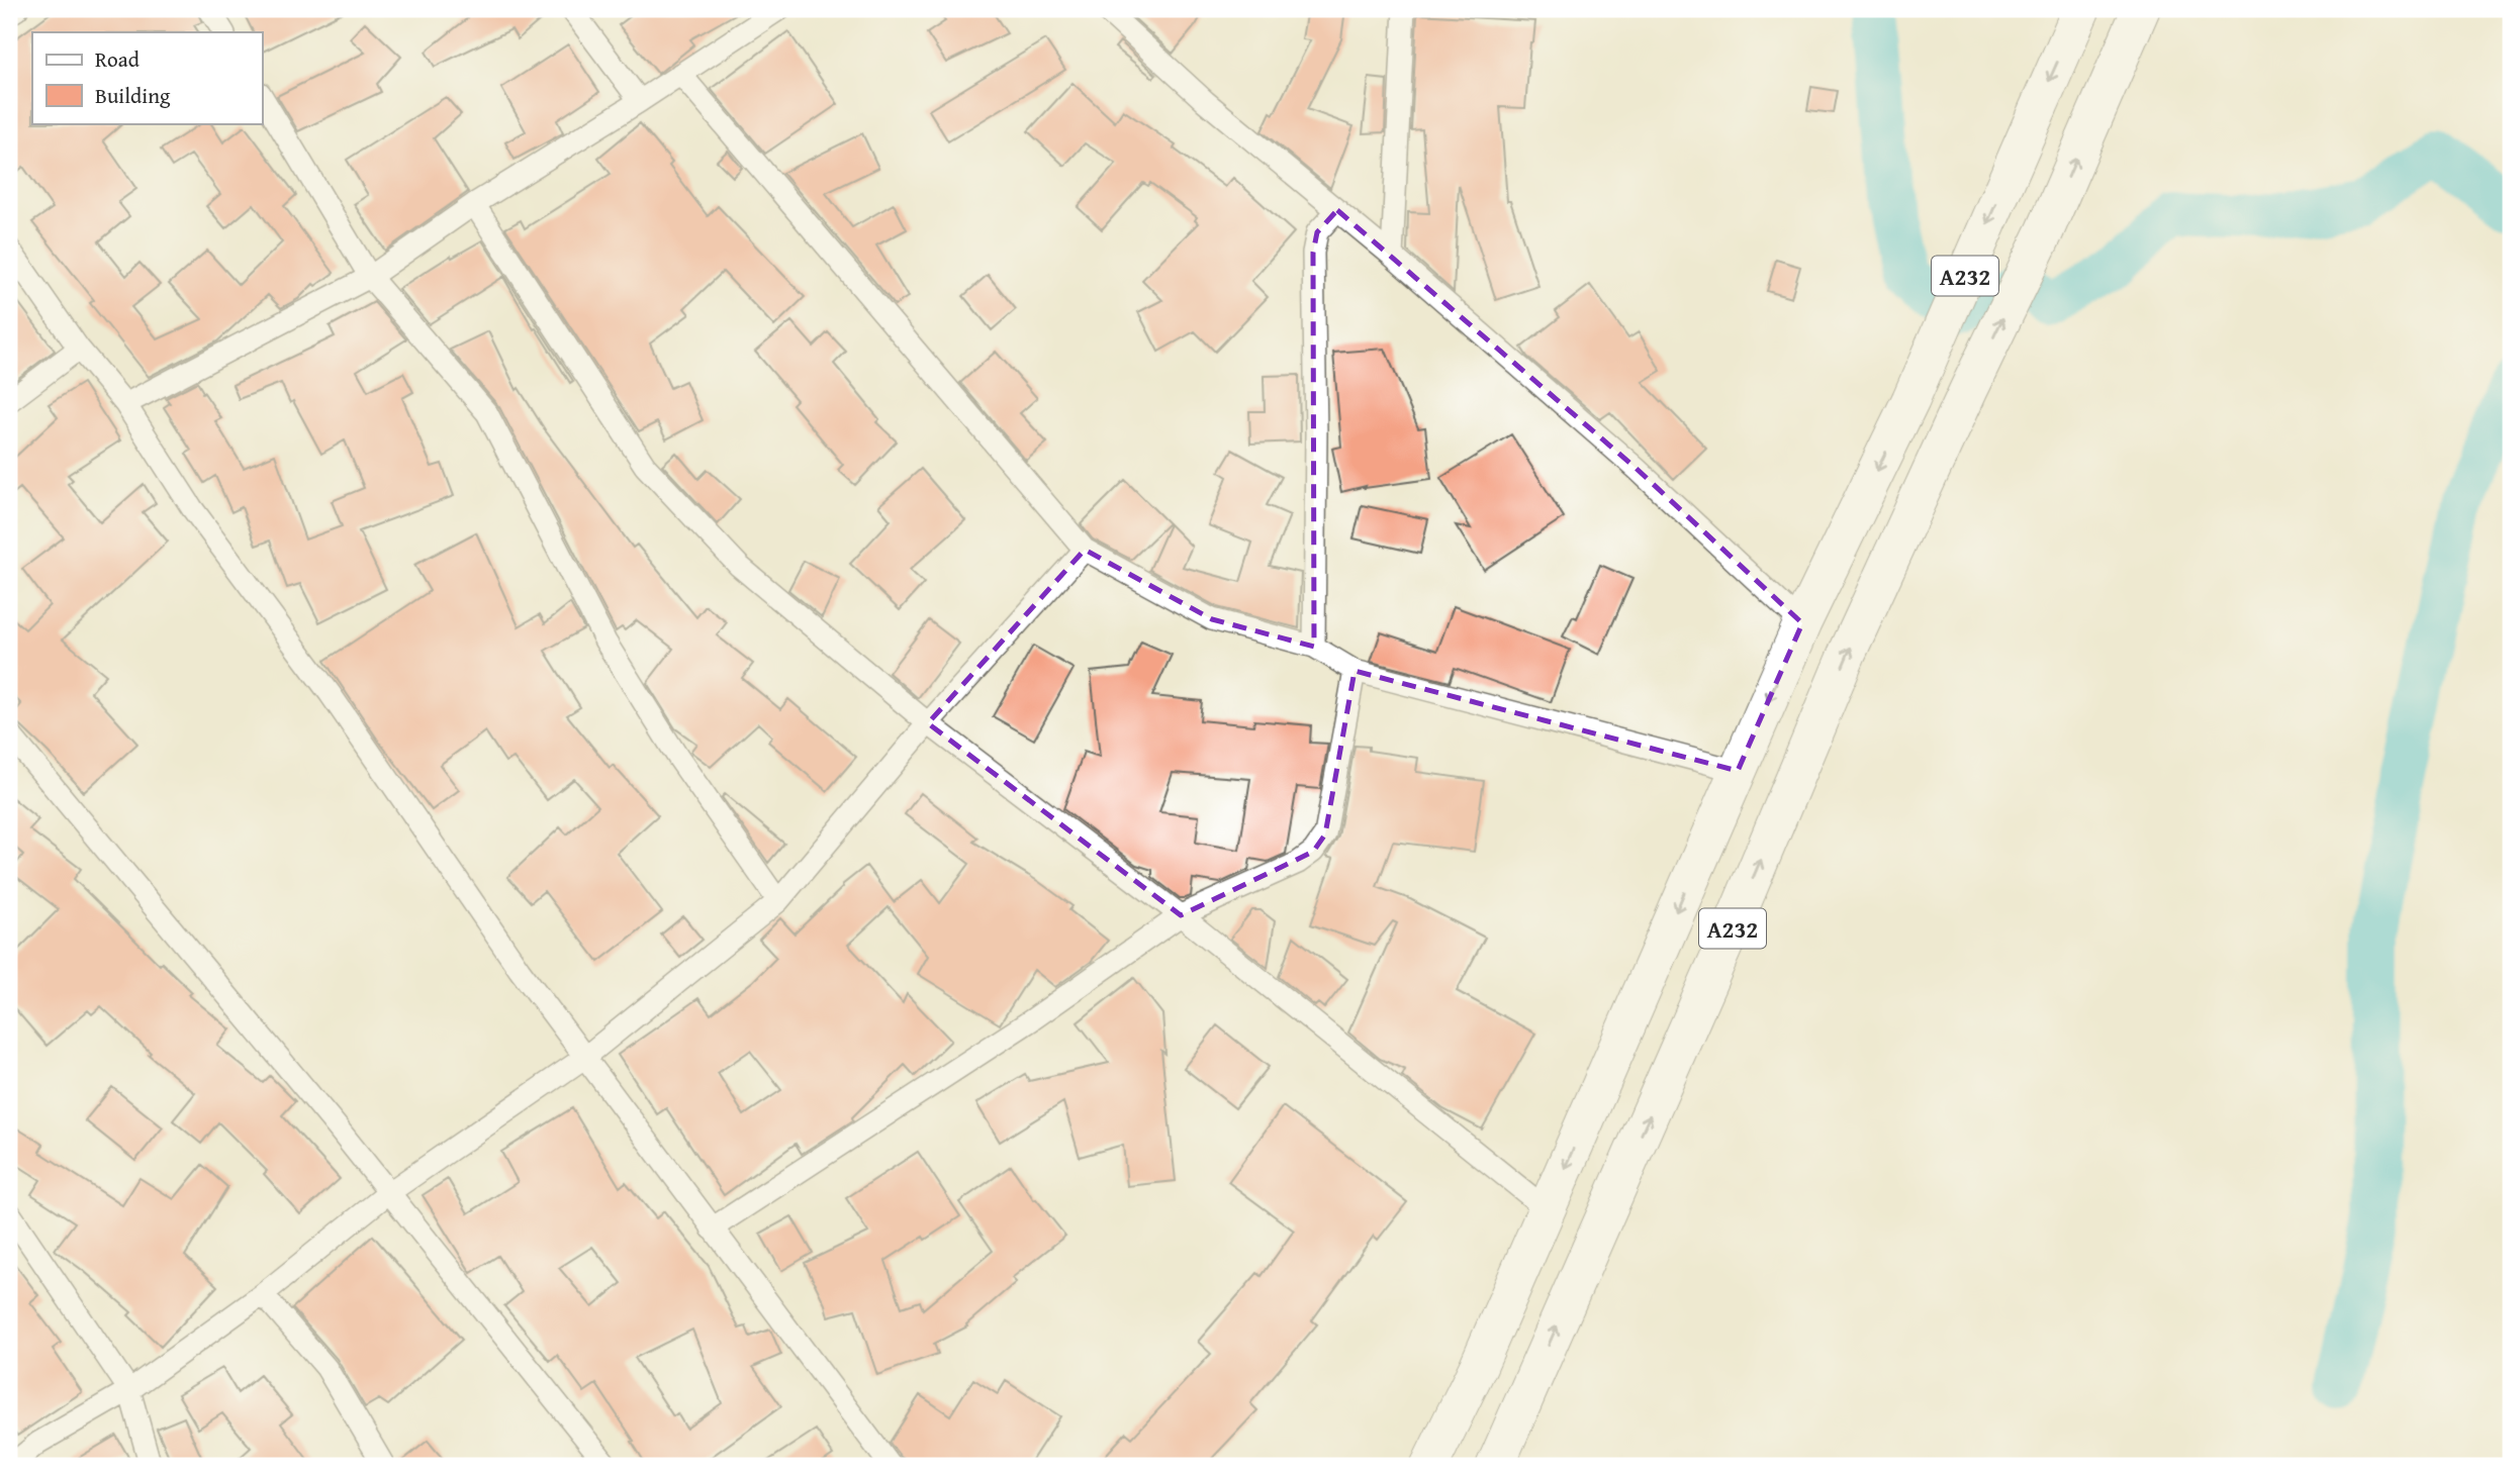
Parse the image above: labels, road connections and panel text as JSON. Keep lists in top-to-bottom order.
{
  "streets": {
    "highway": ["A232"]
  },
  "legend": ["Road", "Building"]
}
